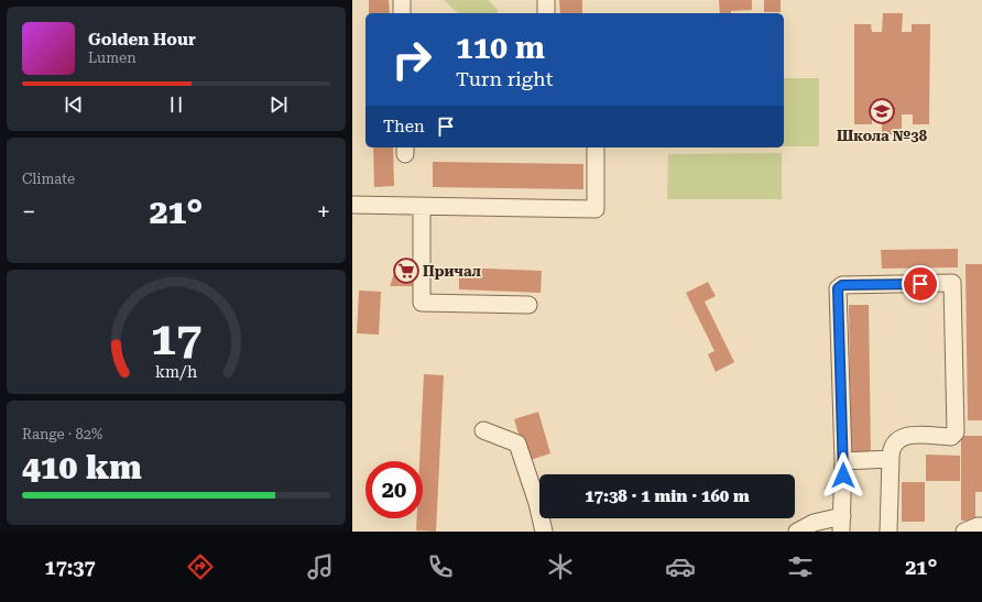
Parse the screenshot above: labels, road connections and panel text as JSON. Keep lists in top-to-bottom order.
{
  "places": {
    "school or university": ["Школа №38"],
    "supermarket": ["Причал"]
  },
  "page": {
    "turn": ["110 m", "Turn right"],
    "song": ["Golden Hour", "Lumen"],
    "then": "Then",
    "tile": [
      "Climate",
      ["Range · 82%", "410 km"]
    ],
    "heat": ["−", "21°", "+"],
    "limit": "20",
    "trip": "17:38 · 1 min · 160 m",
    "tabs": ["17:37", "21°"],
    "gauge": ["17", "km/h"]
  }
}
